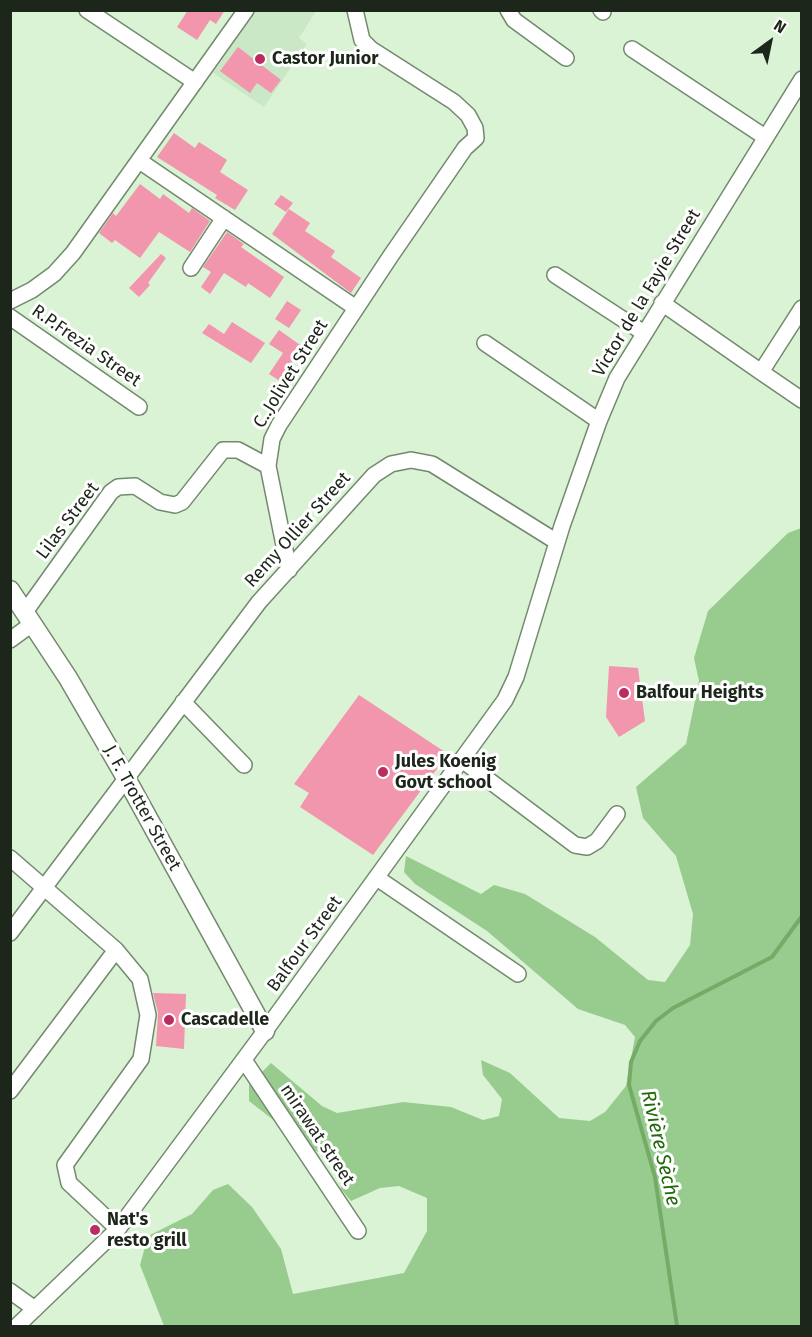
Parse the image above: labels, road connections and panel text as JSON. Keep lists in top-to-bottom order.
{
  "streets": {
    "street": [
      "Victor de la Fayie Street",
      "R.P.Frezia Street",
      "C..Jolivet Street",
      "Lilas Street",
      "Remy Ollier Street",
      "J. F. Trotter Street",
      "Balfour Street",
      "mirawat street"
    ]
  },
  "crossings": [
    ["Victor de la Fayie Street", "Remy Ollier Street"],
    ["Victor de la Fayie Street", "Balfour Street"],
    ["C..Jolivet Street", "Lilas Street"],
    ["C..Jolivet Street", "Remy Ollier Street"],
    ["Lilas Street", "J. F. Trotter Street"],
    ["Remy Ollier Street", "J. F. Trotter Street"],
    ["Remy Ollier Street", "Balfour Street"],
    ["J. F. Trotter Street", "Balfour Street"],
    ["Balfour Street", "mirawat street"]
  ],
  "water": ["Rivière Sèche"],
  "places": [
    "Castor Junior",
    "Balfour Heights",
    "Jules Koenig Govt school",
    "Cascadelle",
    "Nat's resto grill"
  ],
  "north": "top right"
}
